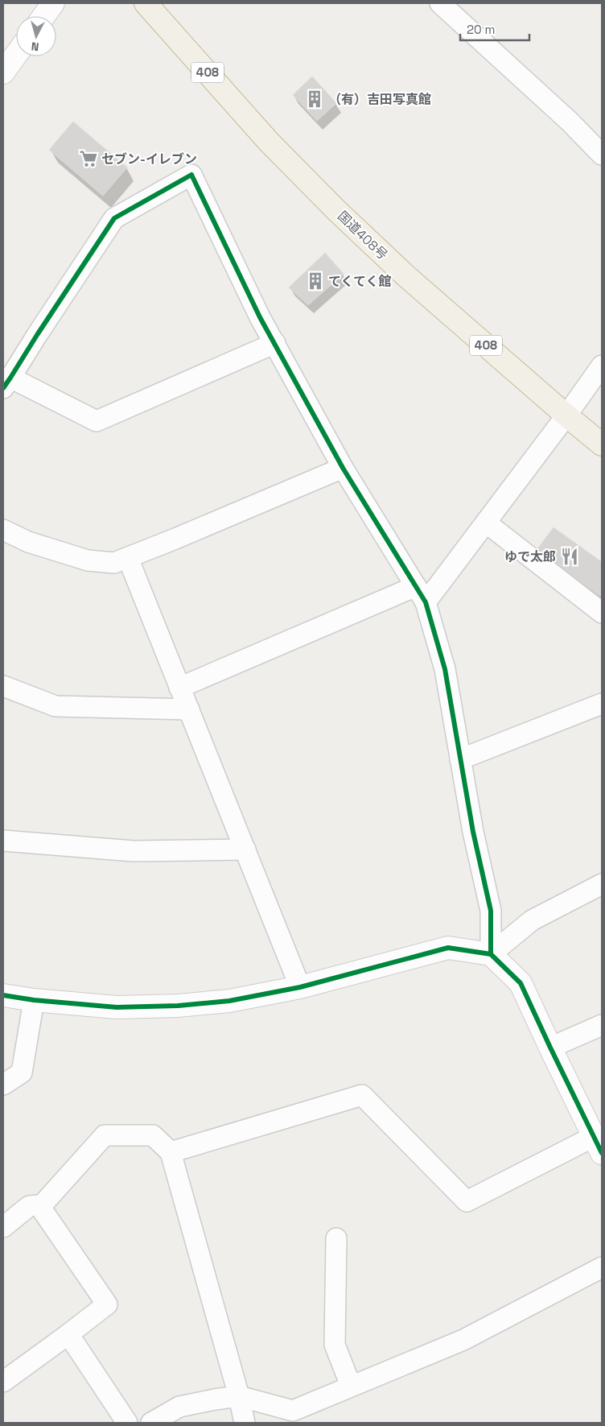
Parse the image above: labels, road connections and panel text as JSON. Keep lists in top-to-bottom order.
{
  "streets": {
    "highway": ["408", "国道408号"]
  },
  "places": {
    "building": ["（有）吉田写真館", "てくてく館"],
    "supermarket": ["セブン-イレブン"],
    "restaurant": ["ゆで太郎"]
  },
  "scale_bar": "20 m",
  "north": "bottom"
}
